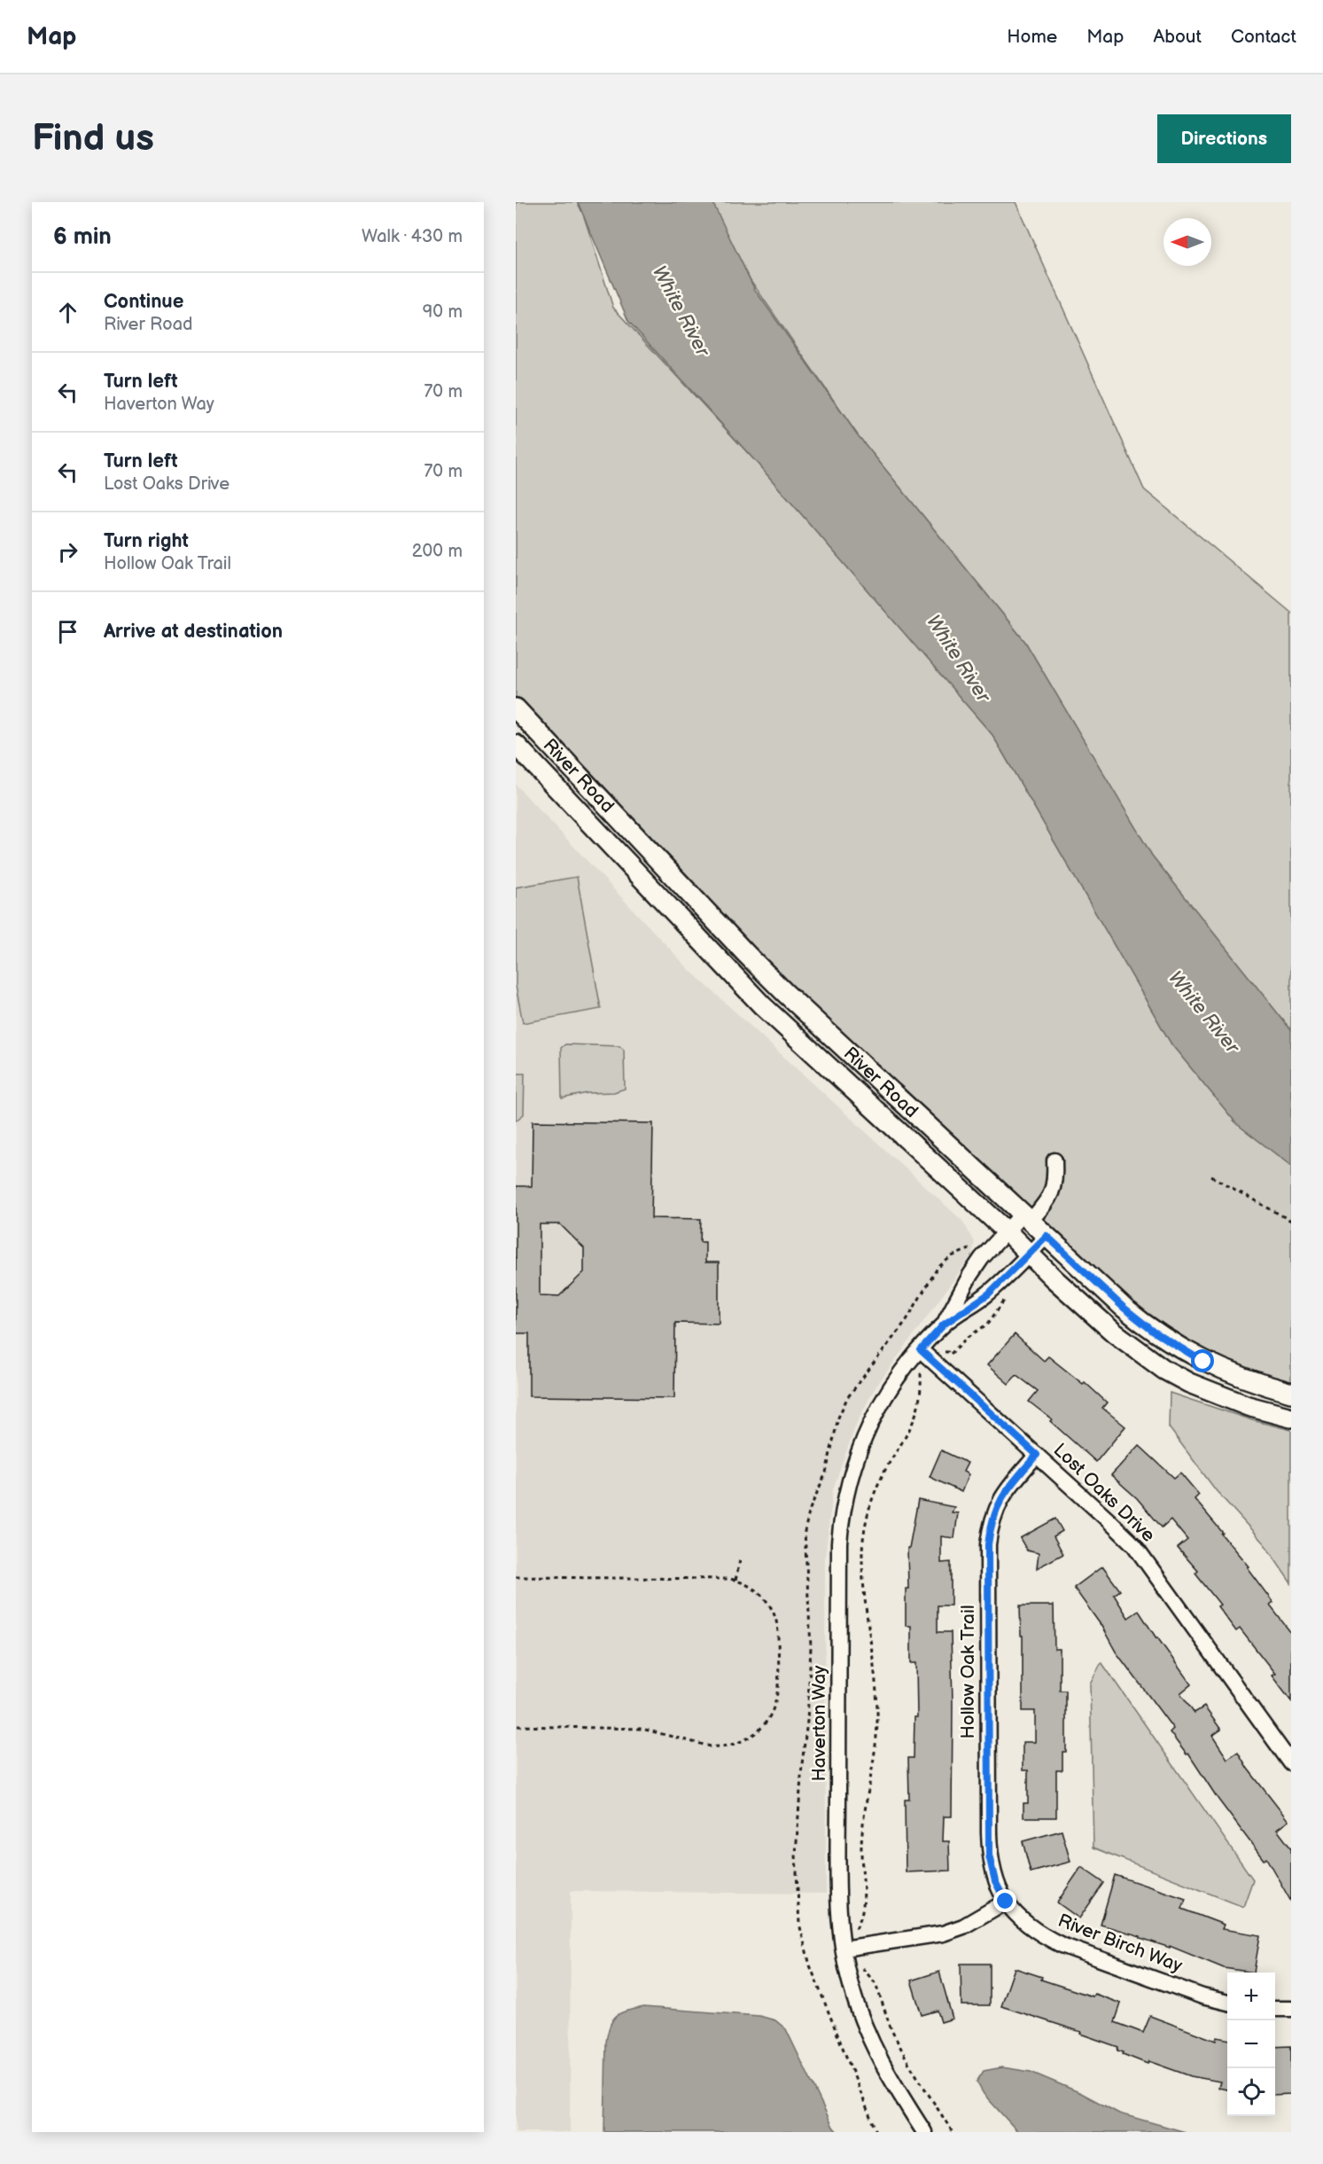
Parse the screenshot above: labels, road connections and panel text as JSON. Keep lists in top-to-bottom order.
{
  "streets": {
    "main road": ["River Road"],
    "street": [
      "Lost Oaks Drive",
      "Hollow Oak Trail",
      "Haverton Way",
      "River Birch Way"
    ]
  },
  "crossings": [
    ["River Road", "Haverton Way"],
    ["Lost Oaks Drive", "Hollow Oak Trail"],
    ["Lost Oaks Drive", "Haverton Way"],
    ["Hollow Oak Trail", "River Birch Way"]
  ],
  "water": ["White River"],
  "north": "left",
  "page": {
    "header": "Map",
    "nav": [
      "Home",
      "Map",
      "About",
      "Contact"
    ],
    "buttons": "Directions",
    "title": "Find us",
    "heading": ["6 min", "Walk · 430 m"],
    "list": [
      ["Continue", "River Road", "90 m"],
      ["Turn left", "Haverton Way", "70 m"],
      ["Turn left", "Lost Oaks Drive", "70 m"],
      ["Turn right", "Hollow Oak Trail", "200 m"],
      "Arrive at destination"
    ],
    "map_buttons": ["+", "−"]
  }
}
